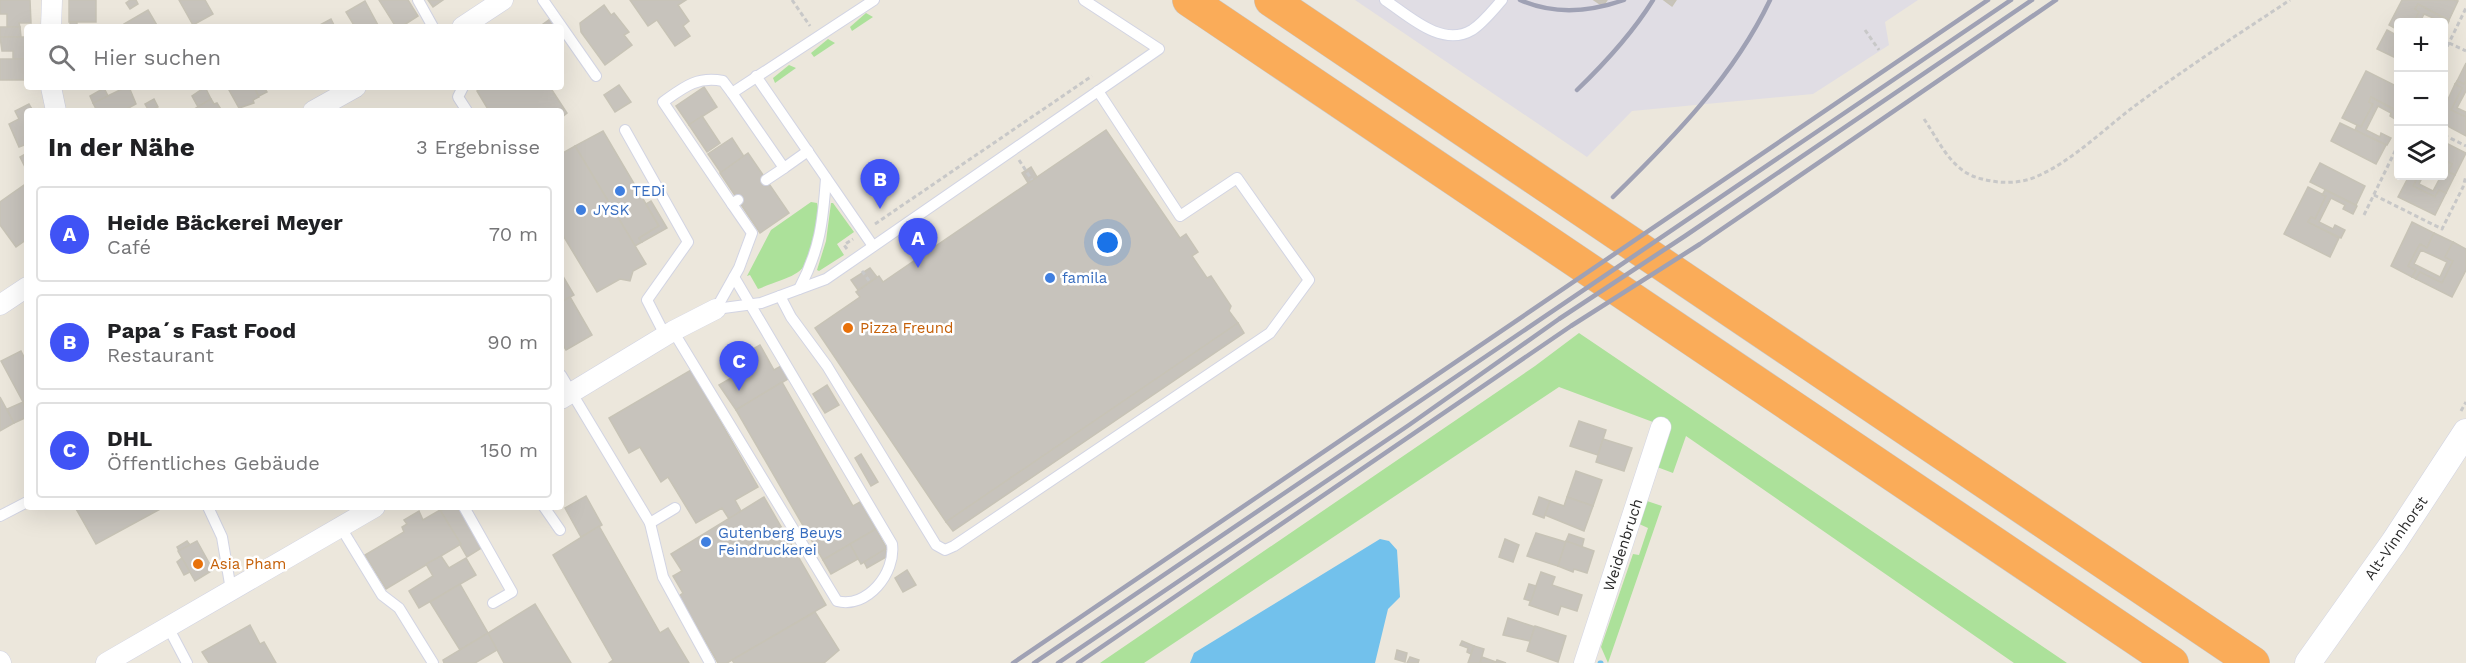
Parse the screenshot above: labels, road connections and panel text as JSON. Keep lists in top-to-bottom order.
{
  "streets": {
    "street": ["Alt-Vinnhorst", "Weidenbruch"]
  },
  "places": [
    "TEDi",
    "JYSK",
    "famila",
    "Pizza Freund",
    "Gutenberg Beuys Feindruckerei",
    "Asia Pham"
  ],
  "page": {
    "map_buttons": ["+", "−"],
    "search": "Hier suchen",
    "heading": ["In der Nähe", "3 Ergebnisse"],
    "pins": ["B", "A", "C"],
    "list": [
      {
        "mark": "A",
        "name": "Heide Bäckerei Meyer",
        "note": "Café",
        "value": "70 m"
      },
      {
        "mark": "B",
        "name": "Papa´s Fast Food",
        "note": "Restaurant",
        "value": "90 m"
      },
      {
        "mark": "C",
        "name": "DHL",
        "note": "Öffentliches Gebäude",
        "value": "150 m"
      }
    ]
  }
}
